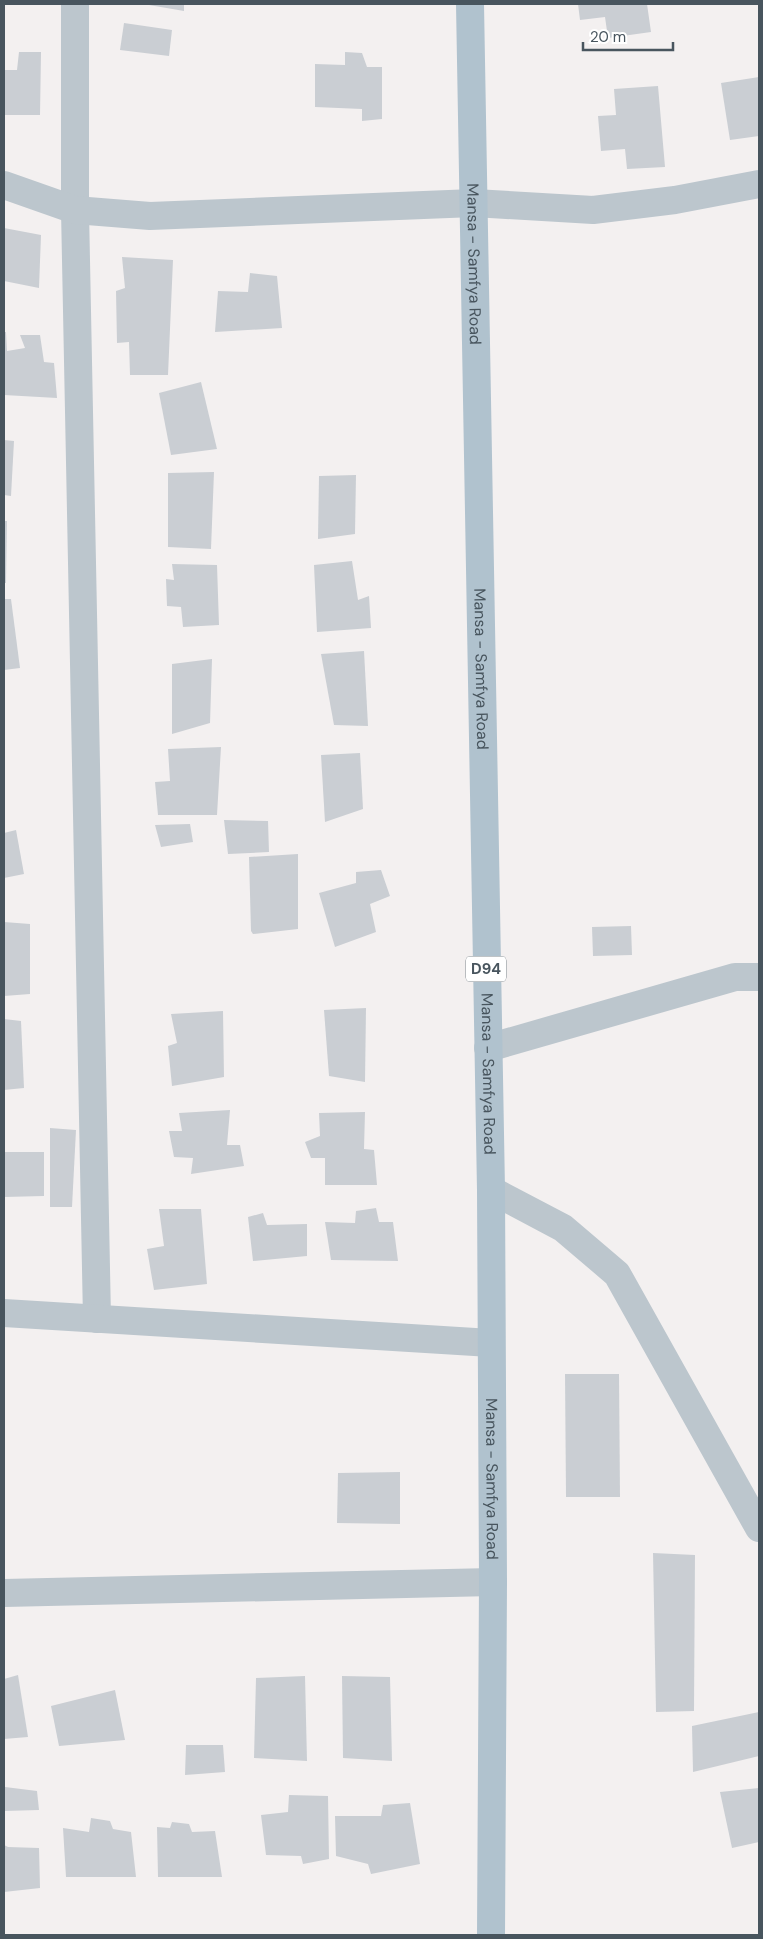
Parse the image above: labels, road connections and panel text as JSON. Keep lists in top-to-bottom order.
{
  "streets": {
    "main road": ["Mansa - Samfya Road", "D94"]
  },
  "scale_bar": "20 m"
}
